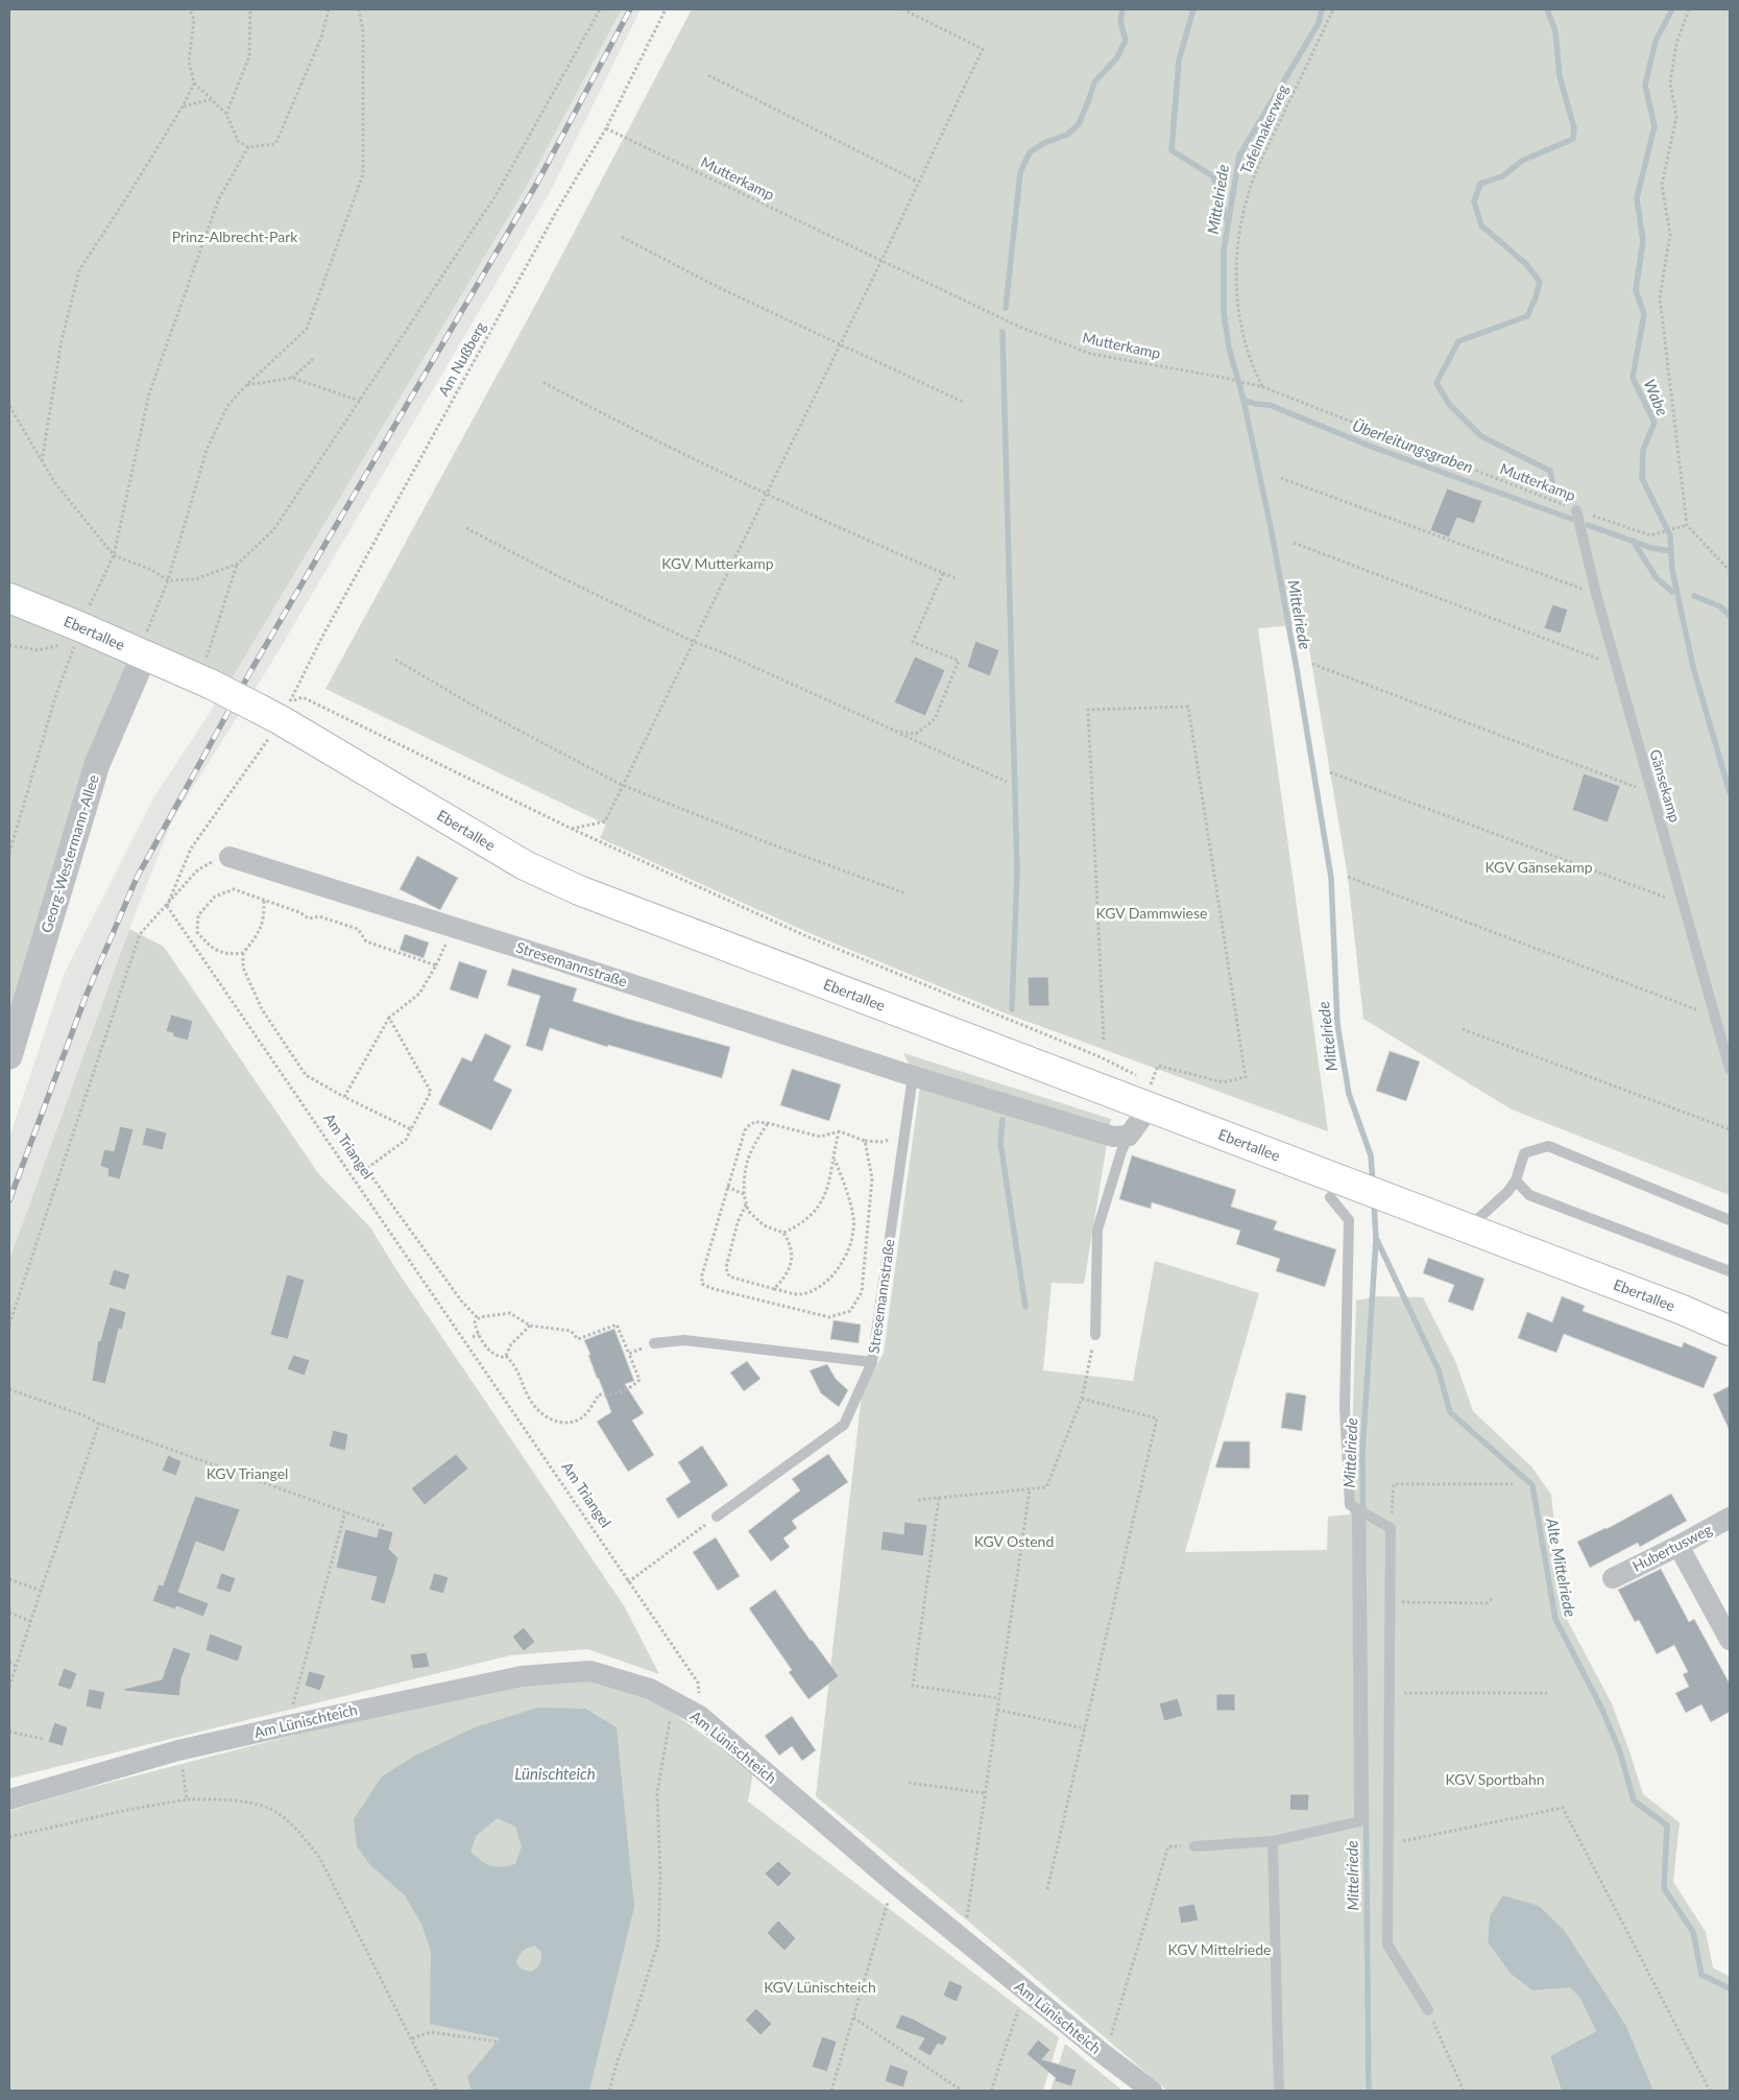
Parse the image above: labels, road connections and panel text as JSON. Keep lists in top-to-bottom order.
{
  "streets": {
    "main road": ["Ebertallee"],
    "street": [
      "Georg-Westermann-Allee",
      "Stresemannstraße",
      "Hubertusweg",
      "Am Lünischteich"
    ],
    "lane": ["Gänsekamp"],
    "path": [
      "Tafelmakerweg",
      "Mutterkamp",
      "Am Nußberg",
      "Am Triangel"
    ]
  },
  "crossings": [
    ["Tafelmakerweg", "Mutterkamp"],
    ["Mutterkamp", "Am Nußberg"],
    ["Mutterkamp", "Gänsekamp"],
    ["Am Nußberg", "Ebertallee"],
    ["Ebertallee", "Georg-Westermann-Allee"],
    ["Am Triangel", "Am Lünischteich"]
  ],
  "water": [
    "Mittelriede",
    "Wabe",
    "Überleitungsgraben",
    "Alte Mittelriede",
    "Lünischteich"
  ],
  "parks": [
    "Prinz-Albrecht-Park",
    "KGV Mutterkamp",
    "KGV Gänsekamp",
    "KGV Dammwiese",
    "KGV Triangel",
    "KGV Ostend",
    "KGV Sportbahn",
    "KGV Mittelriede",
    "KGV Lünischteich"
  ]
}
